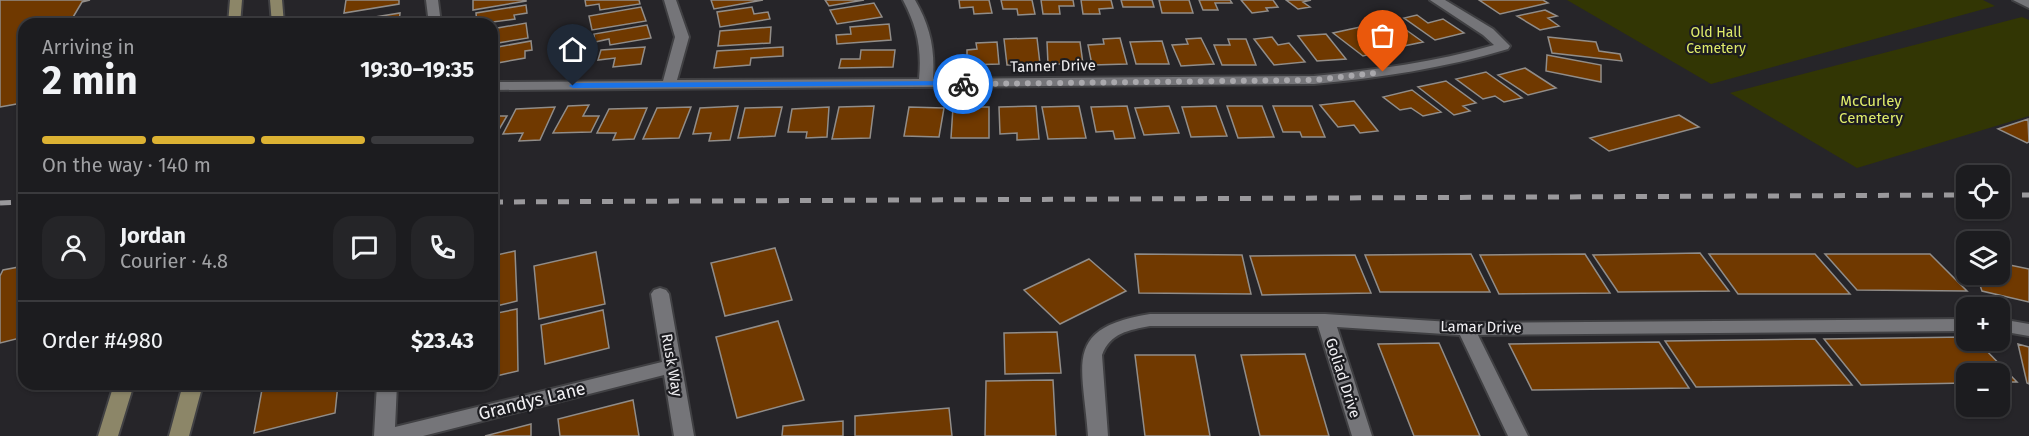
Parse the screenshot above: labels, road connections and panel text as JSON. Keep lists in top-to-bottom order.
{
  "streets": {
    "street": [
      "Tanner Drive",
      "Lamar Drive",
      "Rusk Way",
      "Goliad Drive",
      "Grandys Lane"
    ]
  },
  "crossings": [
    ["Lamar Drive", "Goliad Drive"],
    ["Rusk Way", "Grandys Lane"]
  ],
  "parks": ["Old Hall Cemetery", "McCurley Cemetery"],
  "page": {
    "heading": ["2 min", "Arriving in", "19:30–19:35"],
    "panel": [
      "Jordan",
      "Courier · 4.8",
      "Order #4980",
      "$23.43"
    ],
    "bar": "On the way · 140 m",
    "map_buttons": ["+", "−"]
  }
}
